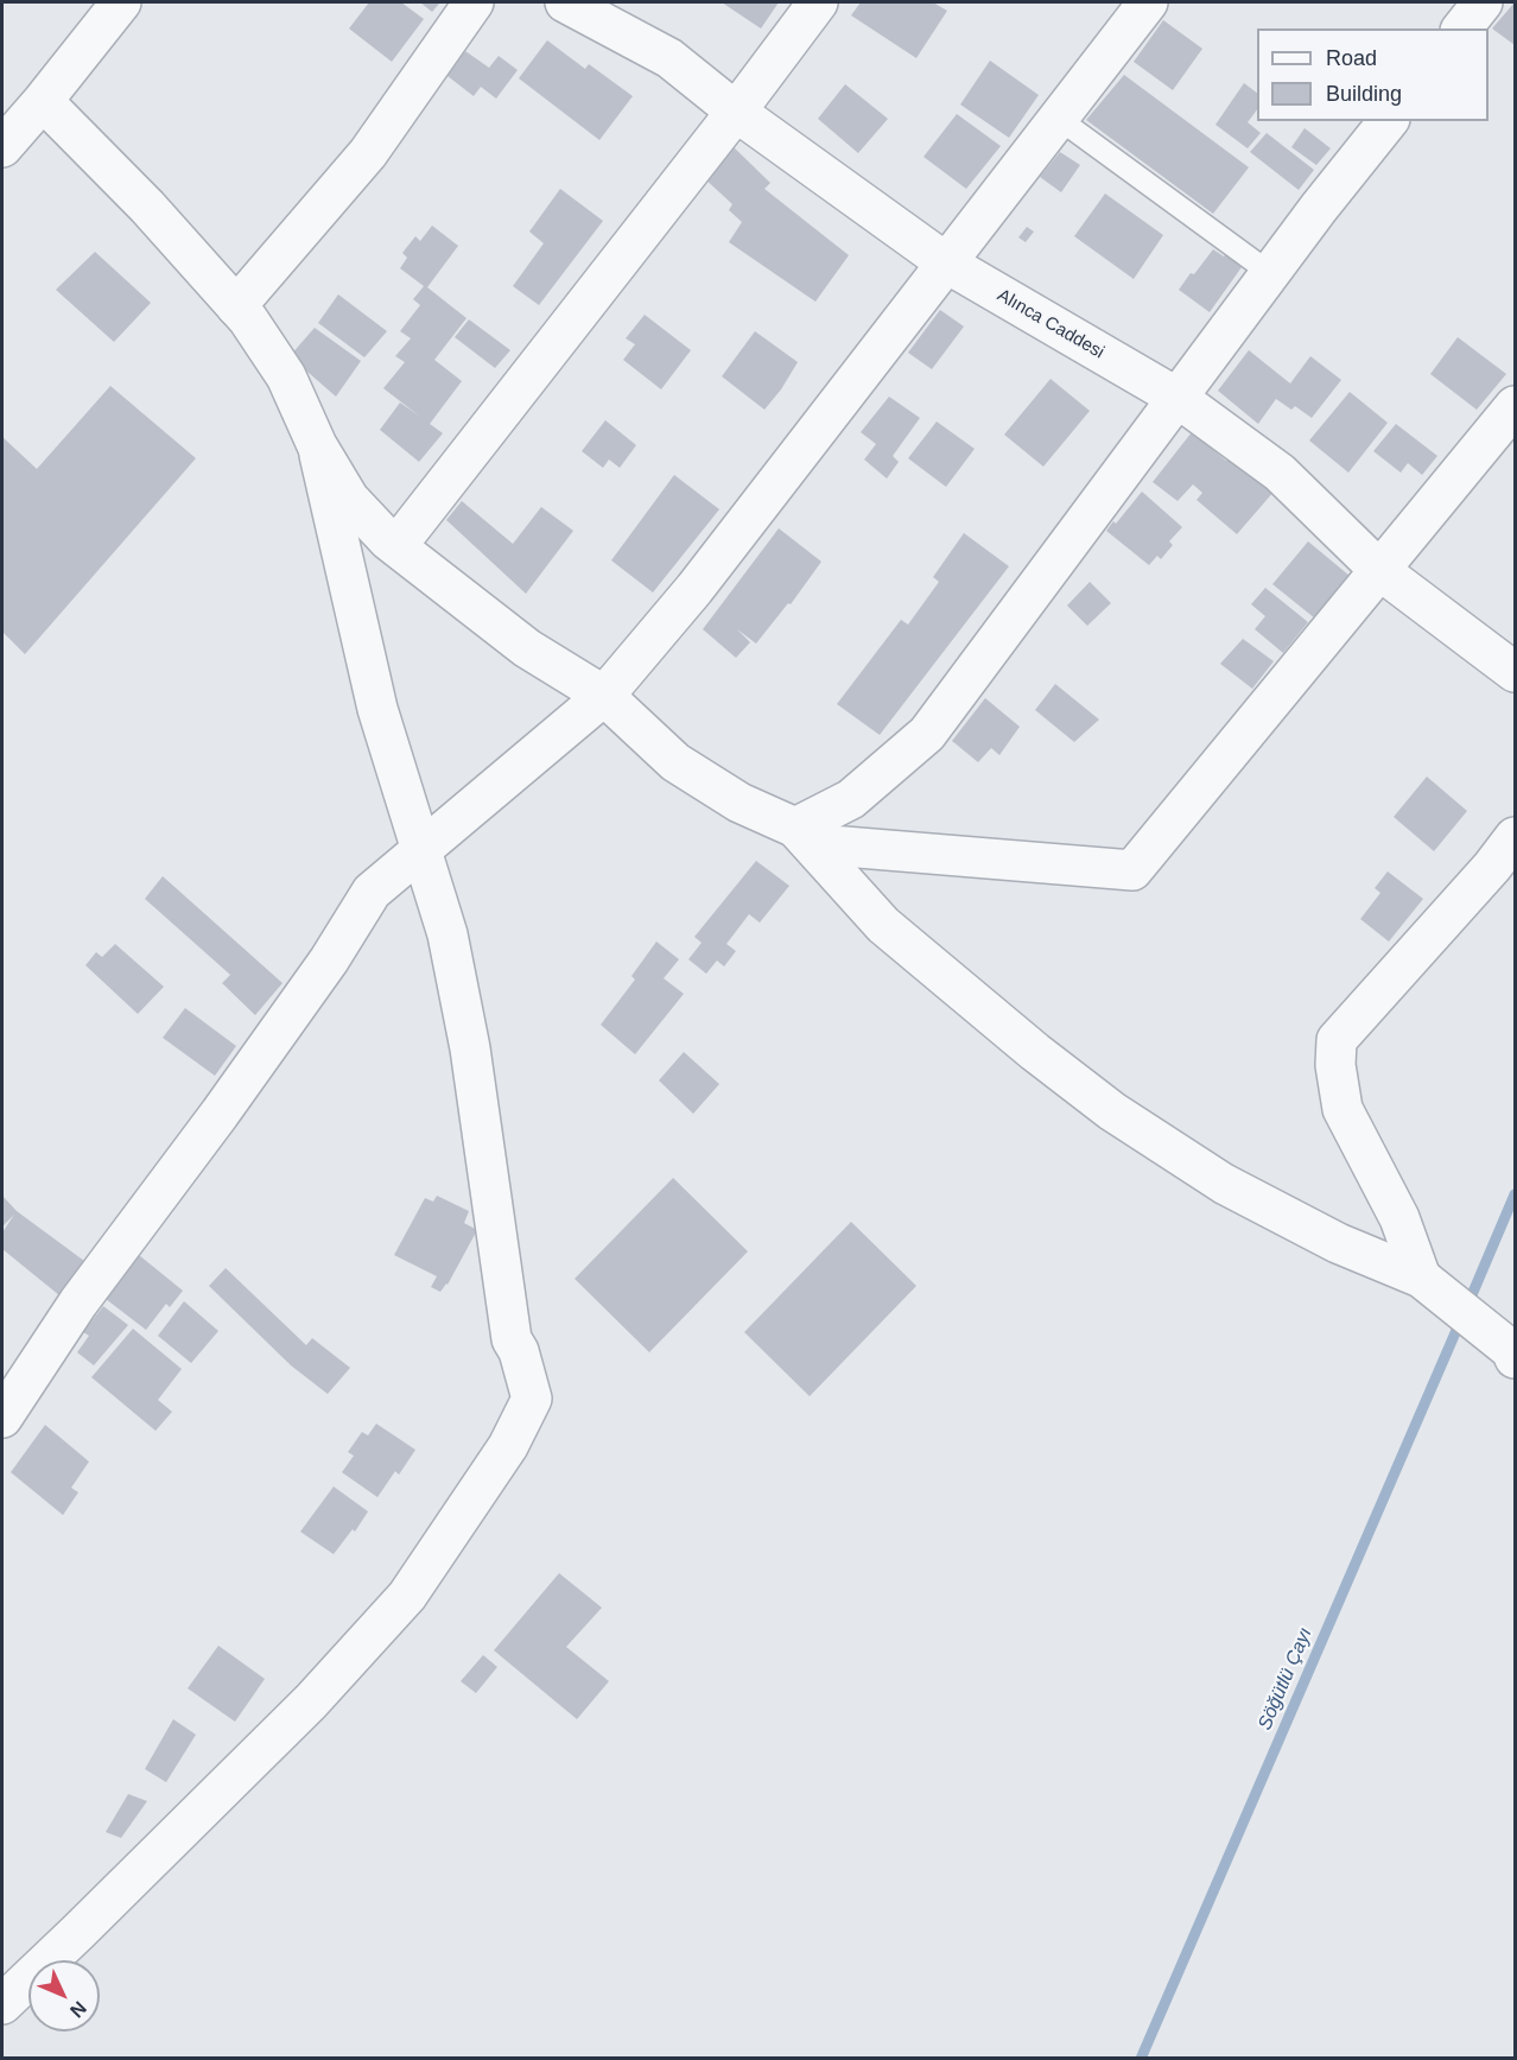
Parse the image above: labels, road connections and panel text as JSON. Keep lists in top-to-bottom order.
{
  "streets": {
    "street": ["Alınca Caddesi"]
  },
  "water": ["Söğütlü Çayı"],
  "legend": ["Road", "Building"],
  "north": "bottom right"
}
